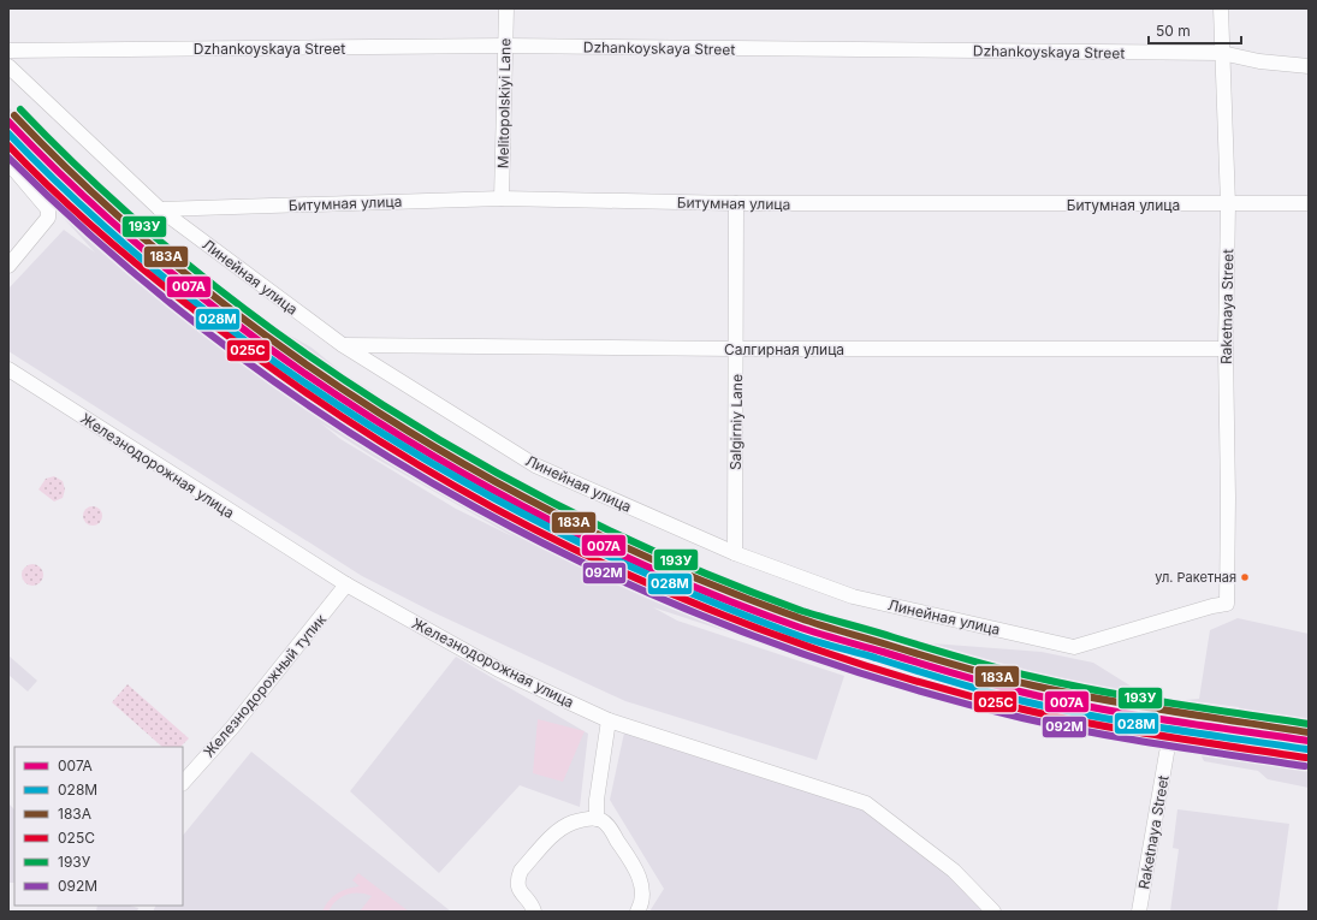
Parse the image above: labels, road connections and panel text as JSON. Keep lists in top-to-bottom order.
{
  "streets": {
    "street": [
      "Dzhankoyskaya Street",
      "Melitopolskiyi Lane",
      "Битумная улица",
      "Линейная улица",
      "Raketnaya Street",
      "Салгирная улица",
      "Salgirniy Lane",
      "Железнодорожная улица",
      "Железнодорожный тупик"
    ]
  },
  "crossings": [
    ["Dzhankoyskaya Street", "Melitopolskiyi Lane"],
    ["Dzhankoyskaya Street", "Raketnaya Street"],
    ["Melitopolskiyi Lane", "Битумная улица"],
    ["Битумная улица", "Линейная улица"],
    ["Битумная улица", "Raketnaya Street"],
    ["Битумная улица", "Salgirniy Lane"],
    ["Линейная улица", "Raketnaya Street"],
    ["Линейная улица", "Салгирная улица"],
    ["Линейная улица", "Salgirniy Lane"],
    ["Raketnaya Street", "Салгирная улица"],
    ["Салгирная улица", "Salgirniy Lane"],
    ["Железнодорожная улица", "Железнодорожный тупик"]
  ],
  "places": ["ул. Ракетная"],
  "lines": [
    "transit line 193У",
    "transit line 183А",
    "transit line 007А",
    "transit line 028М",
    "transit line 025С",
    "transit line 092М"
  ],
  "legend": [
    "007А",
    "028М",
    "183А",
    "025С",
    "193У",
    "092М"
  ],
  "scale_bar": "50 m"
}
